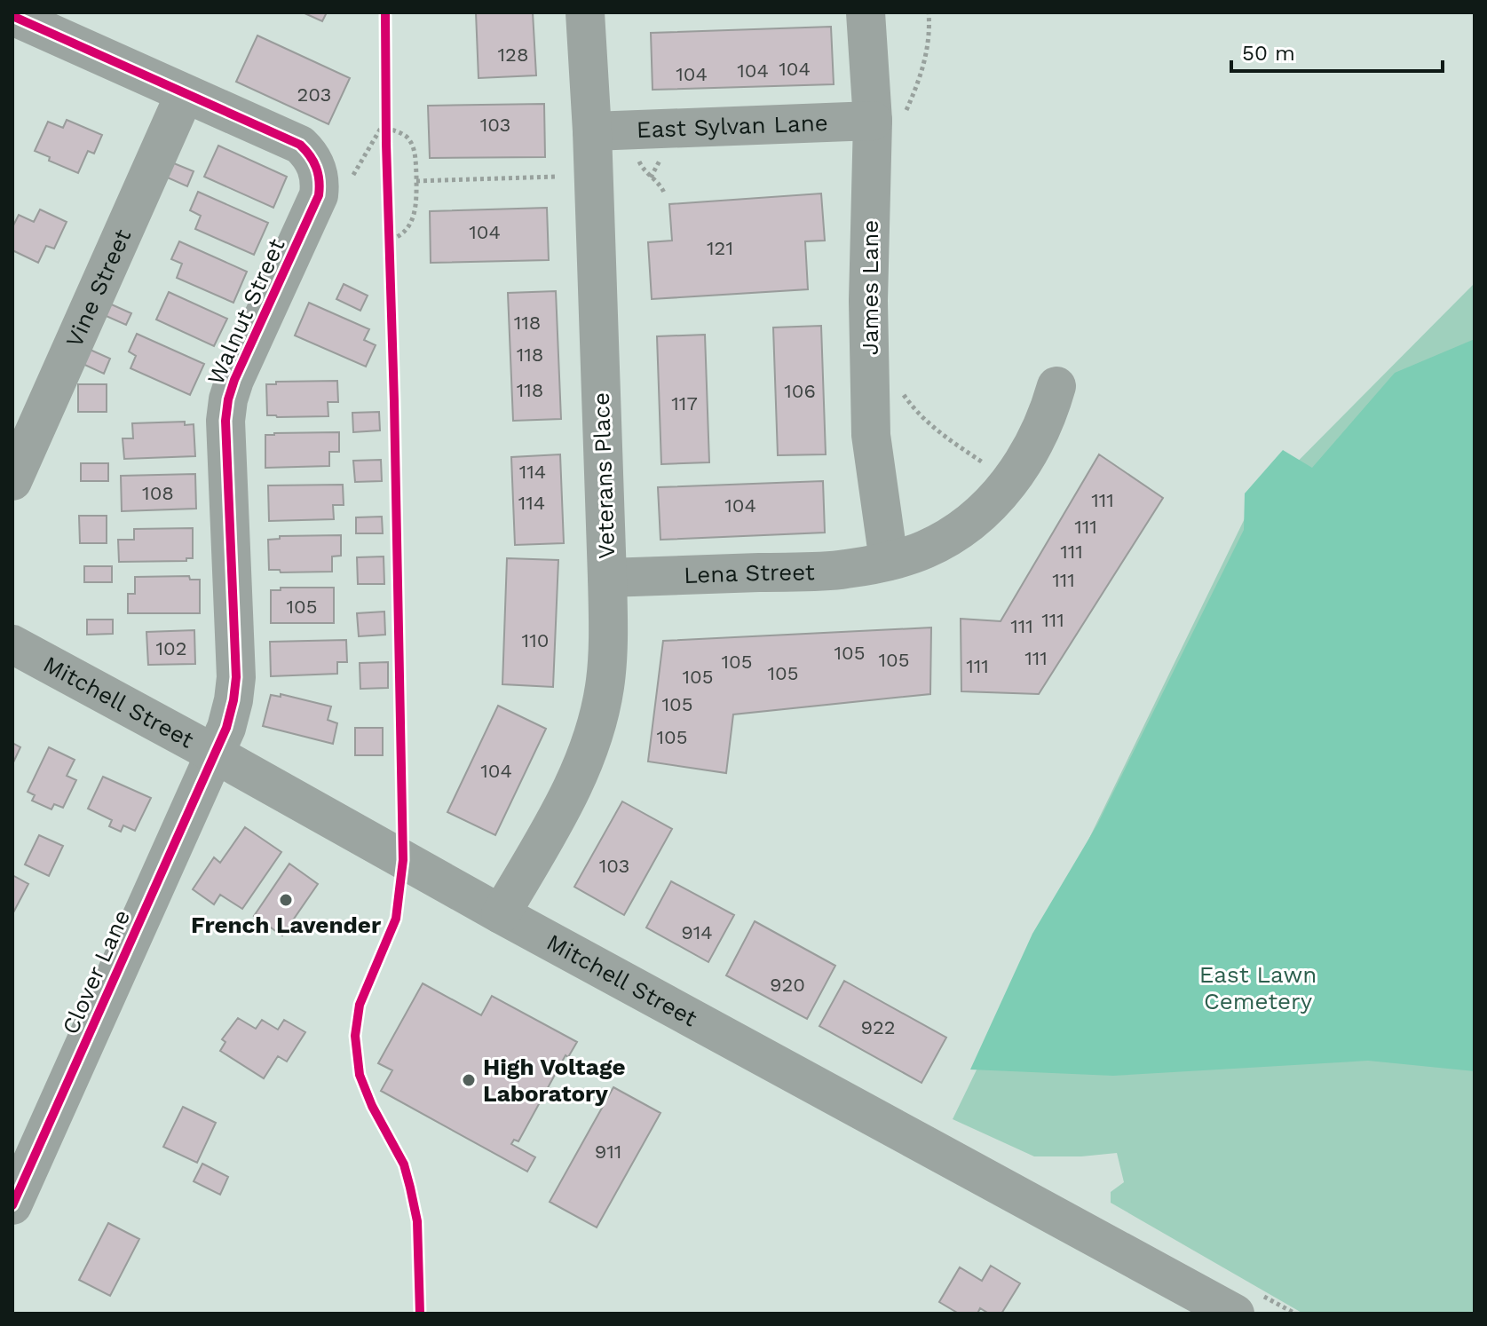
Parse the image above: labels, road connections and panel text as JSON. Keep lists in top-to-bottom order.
{
  "streets": {
    "street": [
      "East Sylvan Lane",
      "Vine Street",
      "James Lane",
      "Walnut Street",
      "Veterans Place",
      "Lena Street",
      "Mitchell Street",
      "Clover Lane"
    ]
  },
  "crossings": [
    ["East Sylvan Lane", "James Lane"],
    ["East Sylvan Lane", "Veterans Place"],
    ["Vine Street", "Walnut Street"],
    ["James Lane", "Lena Street"],
    ["Walnut Street", "Mitchell Street"],
    ["Walnut Street", "Clover Lane"],
    ["Veterans Place", "Lena Street"],
    ["Veterans Place", "Mitchell Street"],
    ["Mitchell Street", "Clover Lane"]
  ],
  "parks": ["East Lawn Cemetery"],
  "places": ["French Lavender", "High Voltage Laboratory"],
  "house_numbers": [
    "128",
    "104",
    "104",
    "104",
    "203",
    "103",
    "104",
    "121",
    "118",
    "118",
    "118",
    "106",
    "117",
    "114",
    "108",
    "111",
    "114",
    "104",
    "111",
    "111",
    "111",
    "105",
    "111",
    "111",
    "110",
    "102",
    "105",
    "111",
    "105",
    "105",
    "111",
    "105",
    "105",
    "105",
    "105",
    "104",
    "103",
    "914",
    "920",
    "922",
    "911"
  ],
  "scale_bar": "50 m"
}
